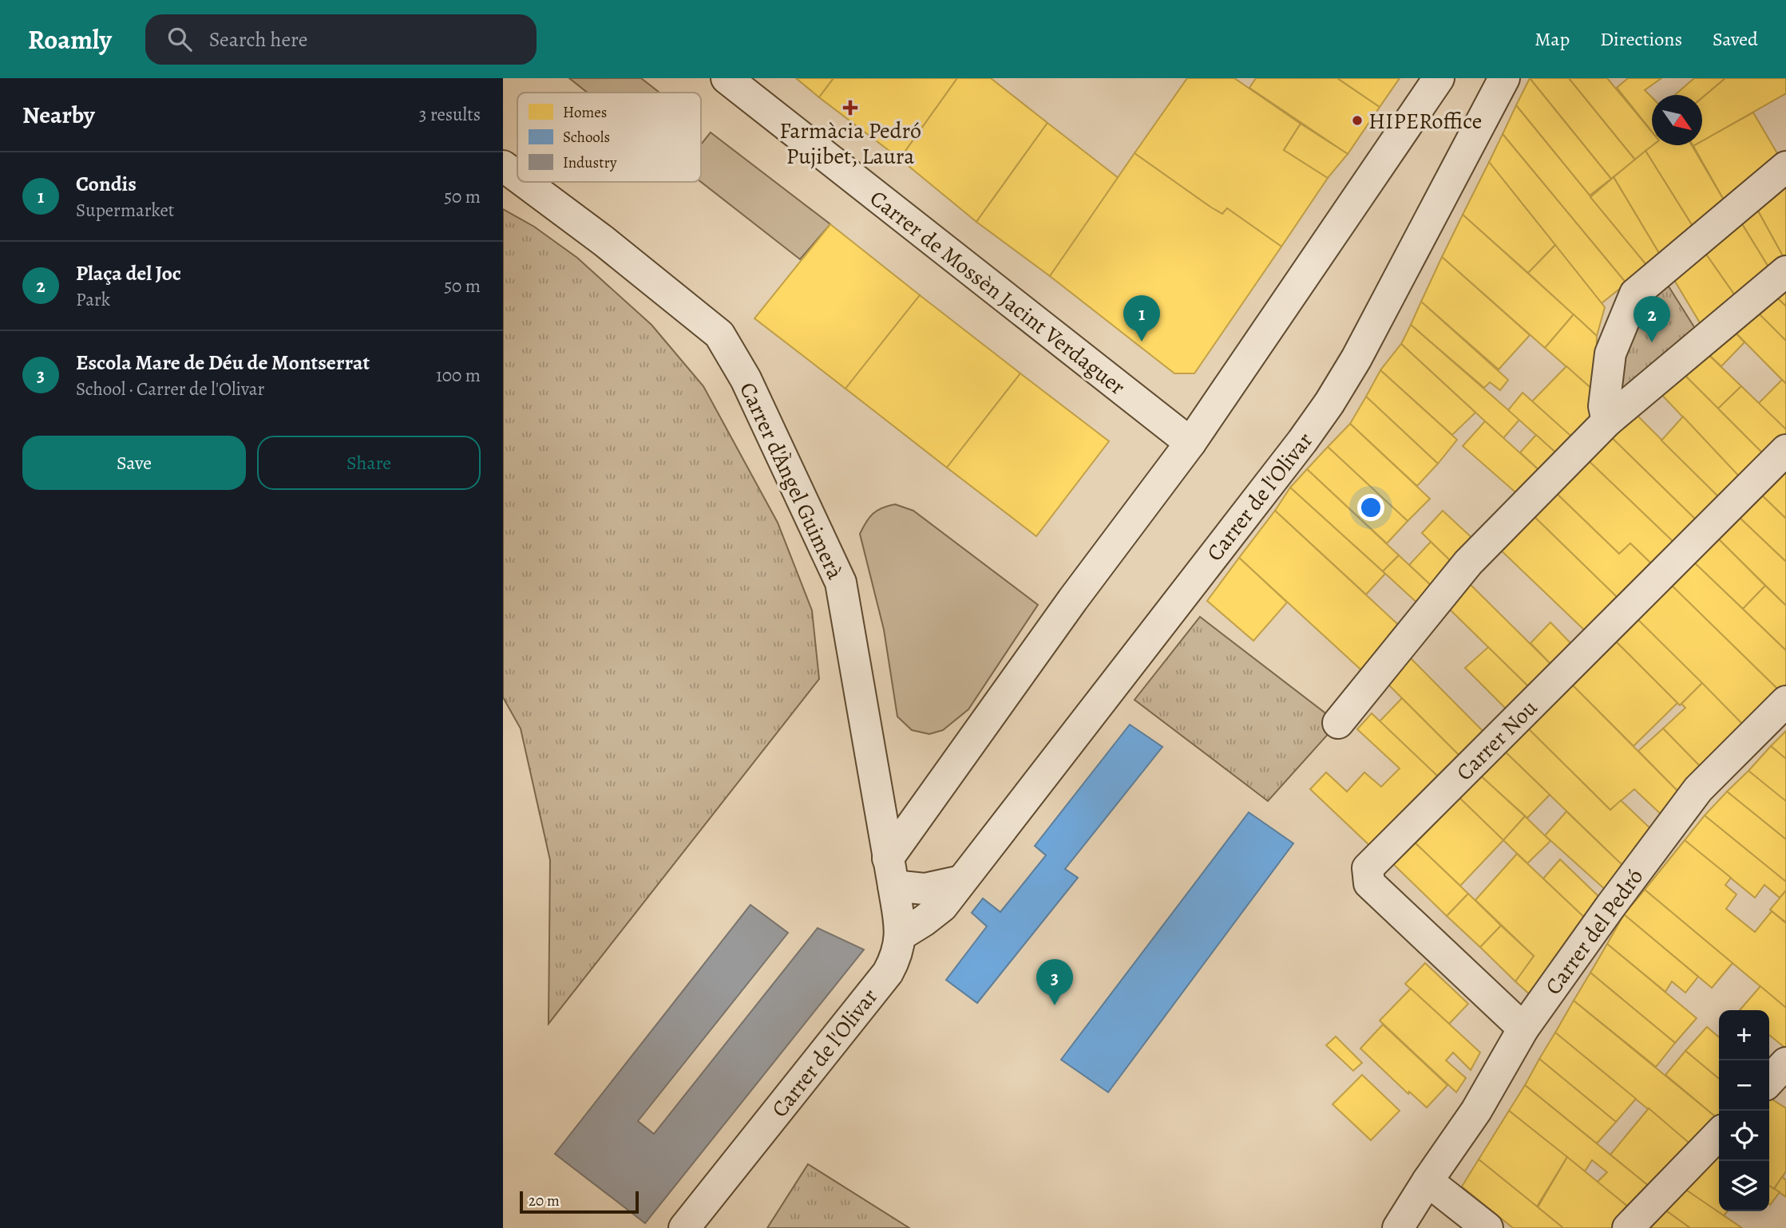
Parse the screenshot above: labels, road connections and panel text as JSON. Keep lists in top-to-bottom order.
{
  "streets": {
    "street": [
      "Carrer de Mossèn Jacint Verdaguer",
      "Carrer d'Àngel Guimerà",
      "Carrer de l'Olivar",
      "Carrer Nou",
      "Carrer del Pedró"
    ]
  },
  "crossings": [
    ["Carrer d'Àngel Guimerà", "Carrer de l'Olivar"],
    ["Carrer Nou", "Carrer del Pedró"]
  ],
  "places": {
    "health": ["Farmàcia Pedró Pujibet, Laura"],
    "other": ["HIPERoffice"]
  },
  "legend": ["Homes", "Schools", "Industry"],
  "scale_bar": "20 m",
  "north": "bottom right",
  "page": {
    "header": "Roamly",
    "search": "Search here",
    "nav": ["Map", "Directions", "Saved"],
    "heading": ["Nearby", "3 results"],
    "list": [
      {
        "mark": "1",
        "name": "Condis",
        "note": "Supermarket",
        "value": "50 m"
      },
      {
        "mark": "2",
        "name": "Plaça del Joc",
        "note": "Park",
        "value": "50 m"
      },
      {
        "mark": "3",
        "name": "Escola Mare de Déu de Montserrat",
        "note": "School · Carrer de l'Olivar",
        "value": "100 m"
      }
    ],
    "pins": ["1", "2", "3"],
    "buttons": ["Save", "Share"],
    "map_buttons": ["+", "−"],
    "scale": "20 m"
  }
}
